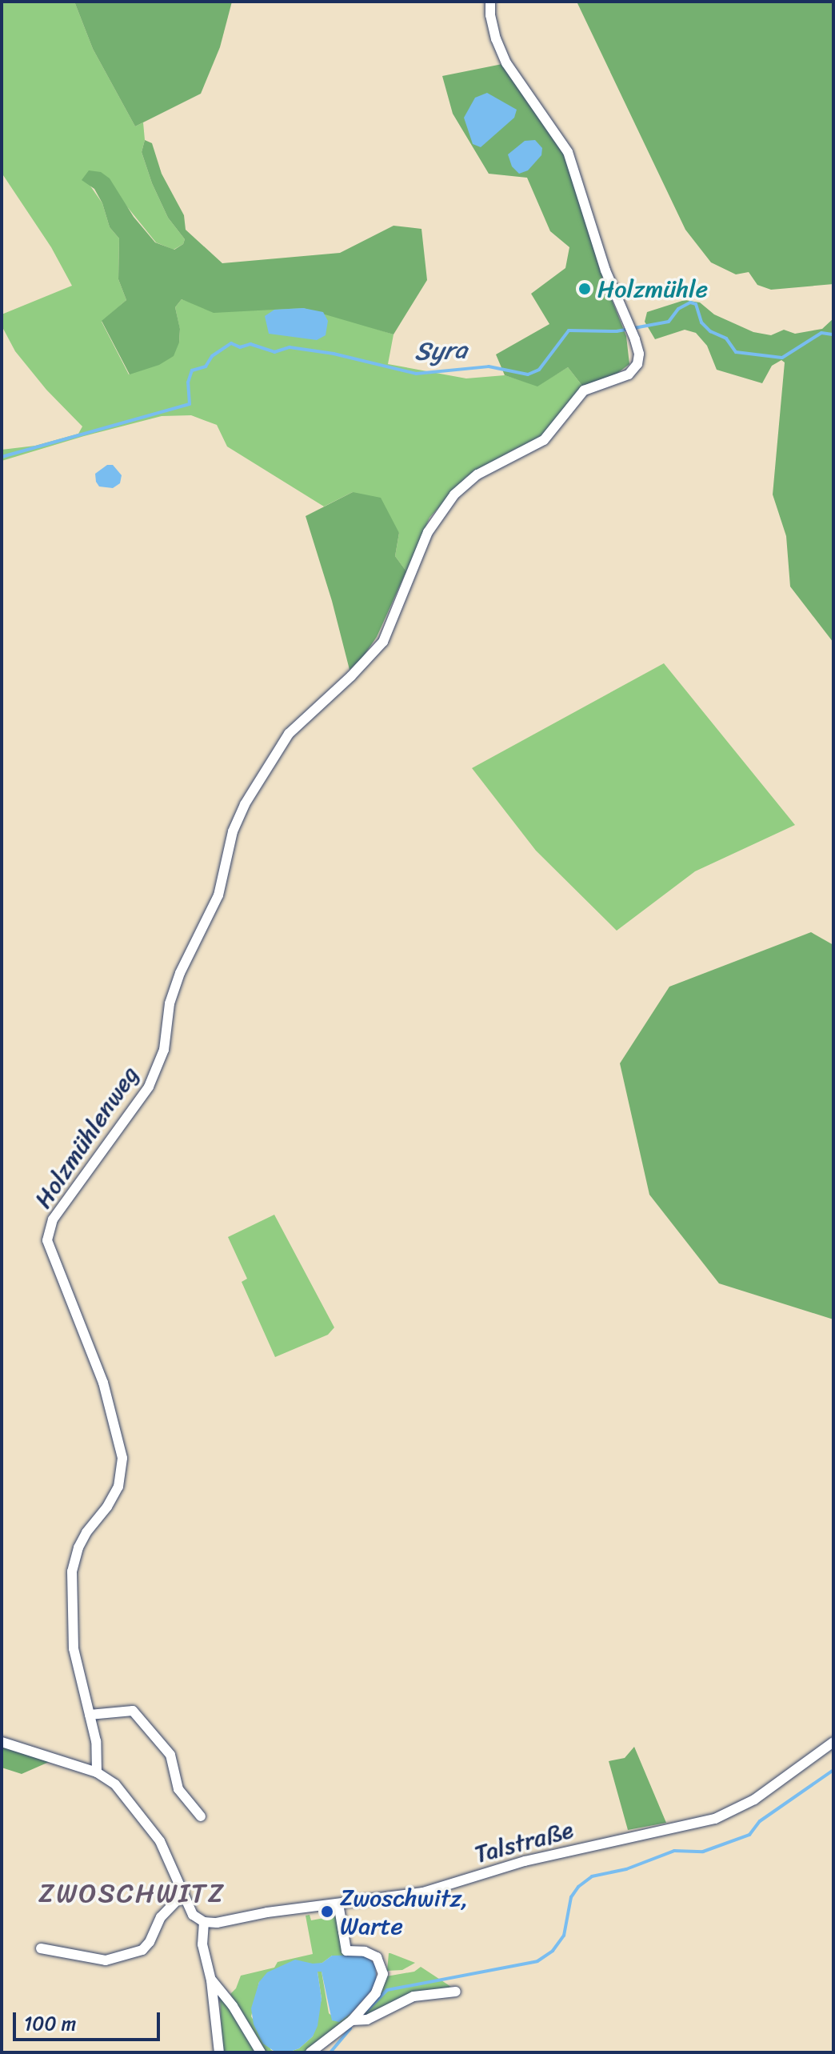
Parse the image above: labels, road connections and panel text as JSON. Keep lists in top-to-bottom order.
{
  "streets": {
    "street": ["Holzmühlenweg", "Talstraße"]
  },
  "districts": ["ZWOSCHWITZ"],
  "water": ["Syra"],
  "places": ["Holzmühle", "Zwoschwitz, Warte"],
  "scale_bar": "100 m"
}
